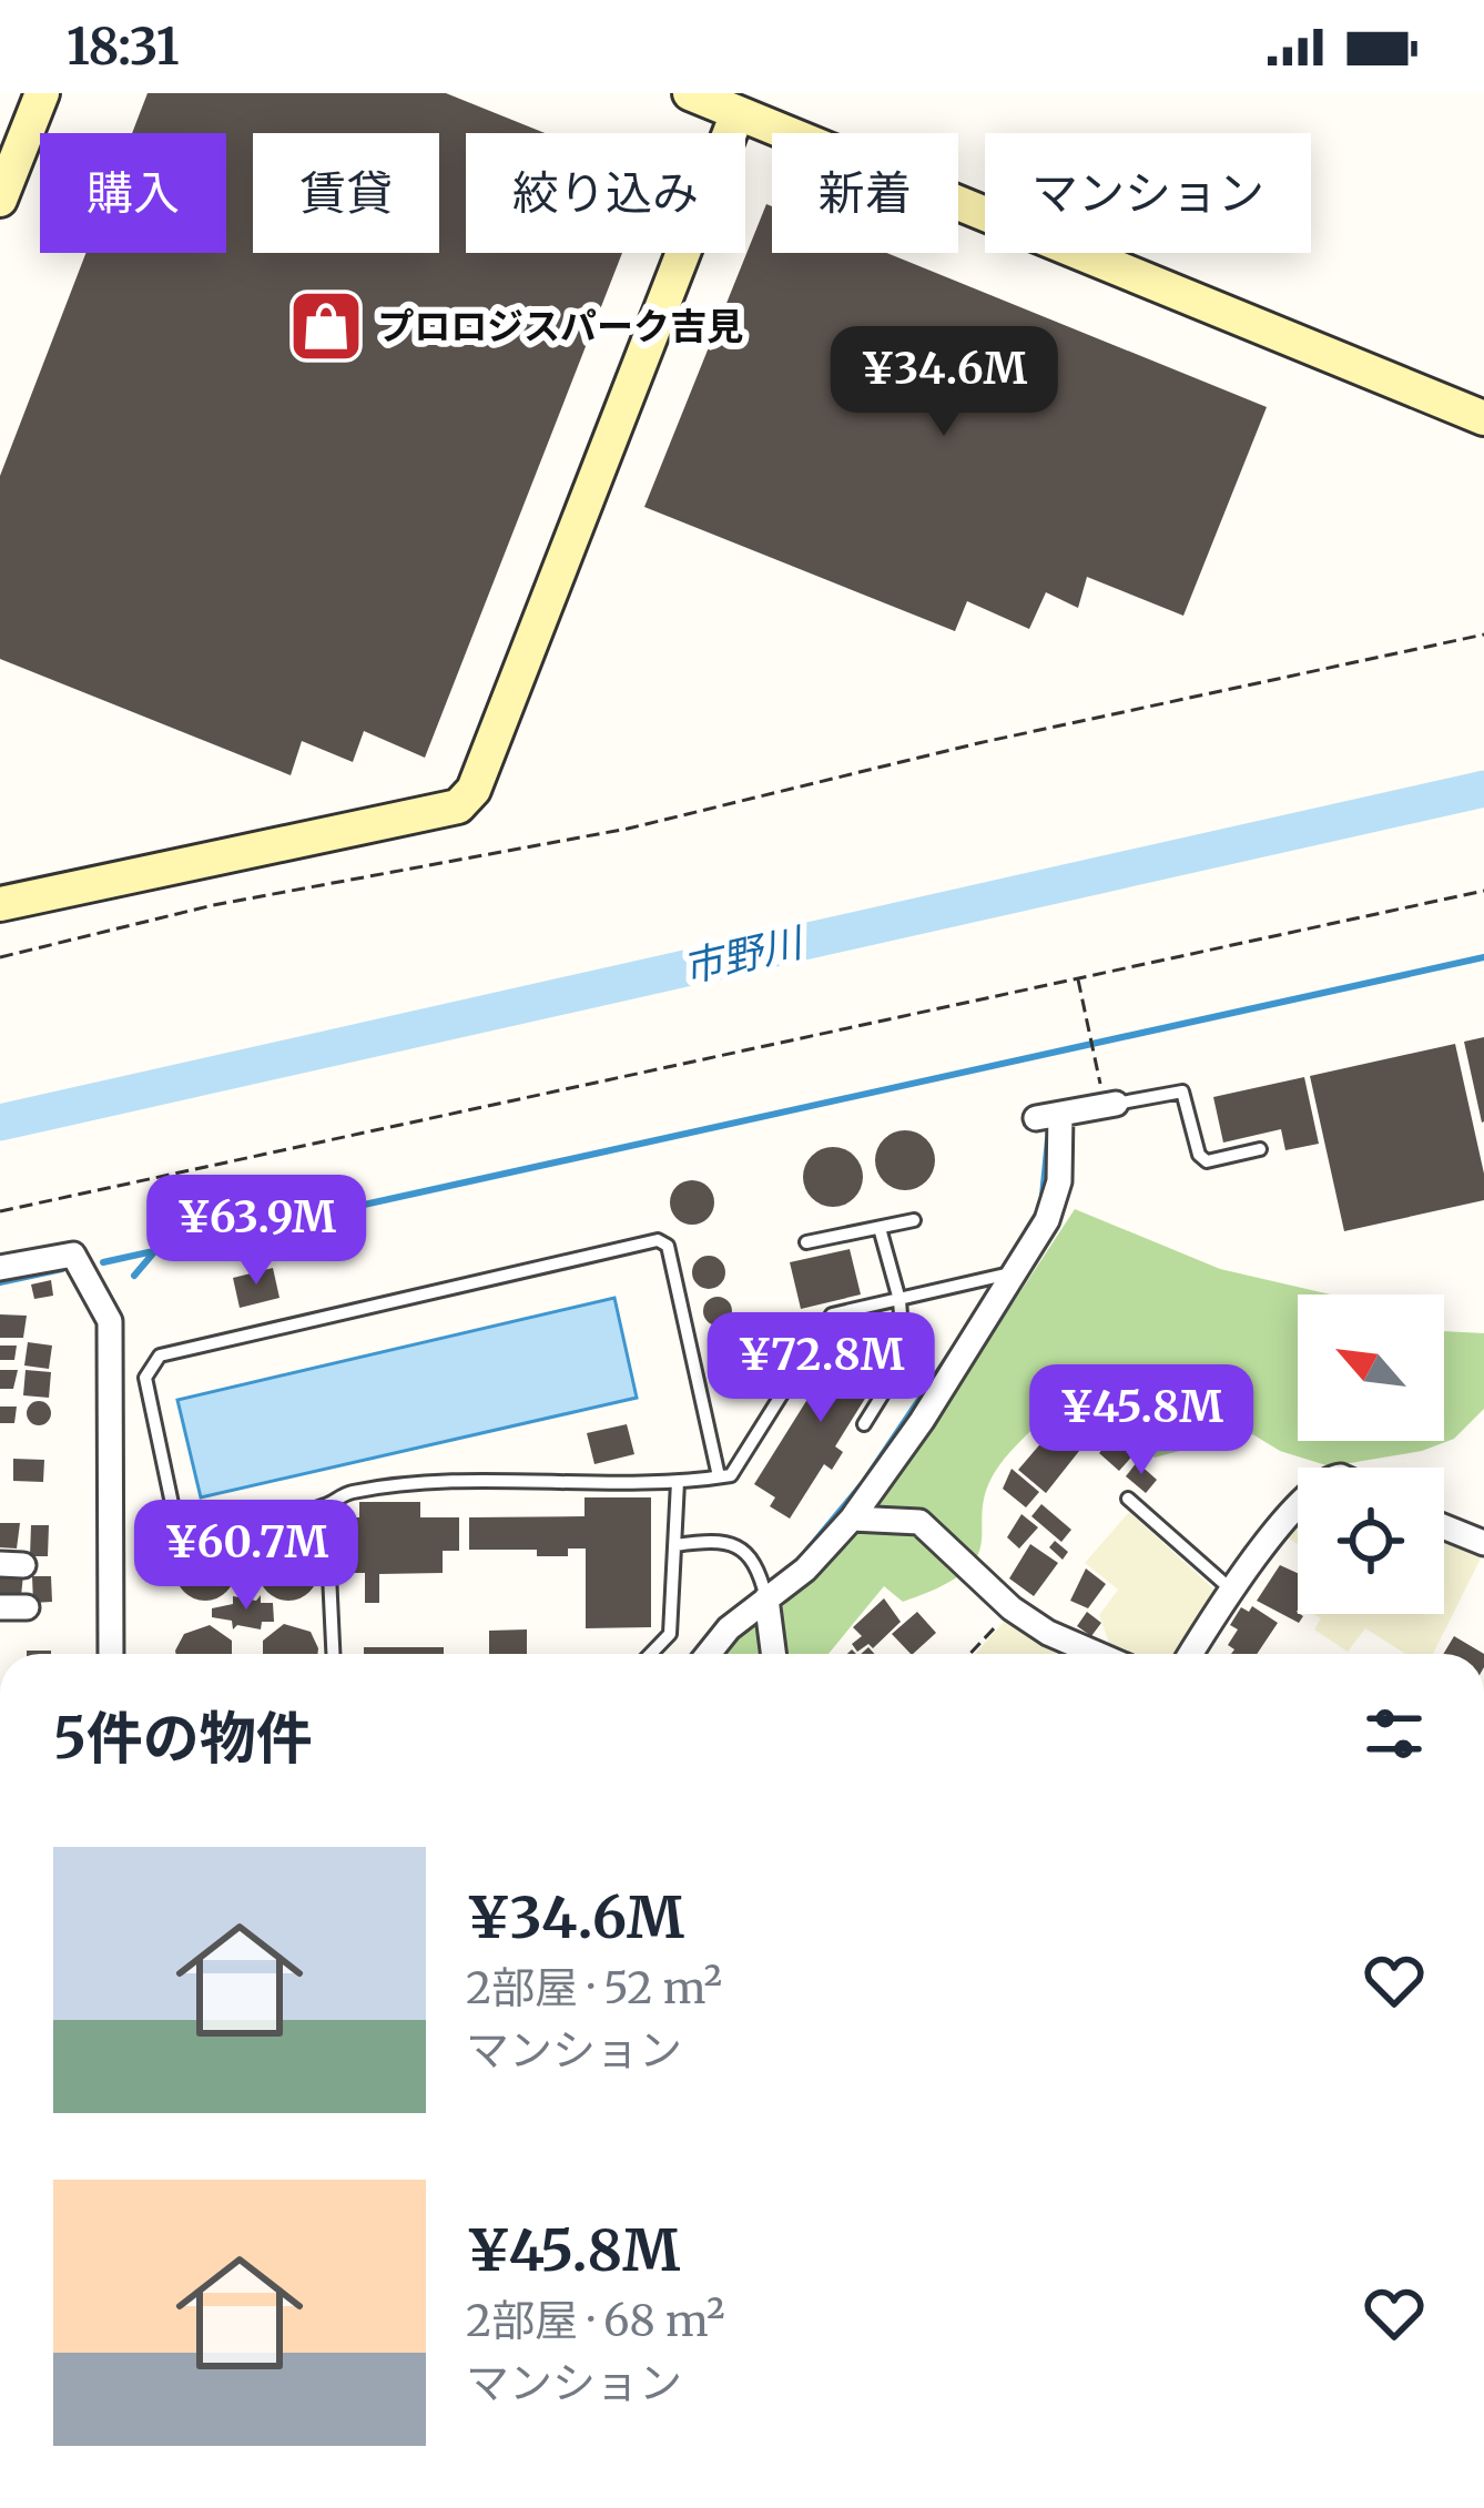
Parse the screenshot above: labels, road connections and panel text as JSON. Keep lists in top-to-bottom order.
{
  "water": ["市野川"],
  "places": {
    "shop": ["プロロジスパーク吉見"]
  },
  "north": "top left",
  "page": {
    "status": "18:31",
    "chip": [
      "購入",
      "賃貸",
      "絞り込み",
      "新着",
      "マンション"
    ],
    "price": [
      "¥34.6M",
      "¥63.9M",
      "¥72.8M",
      "¥45.8M",
      "¥60.7M"
    ],
    "heading": "5件の物件",
    "list": [
      {
        "name": "¥34.6M",
        "note": "2部屋 · 52 m² · マンション"
      },
      {
        "name": "¥45.8M",
        "note": "2部屋 · 68 m² · マンション"
      }
    ]
  }
}
